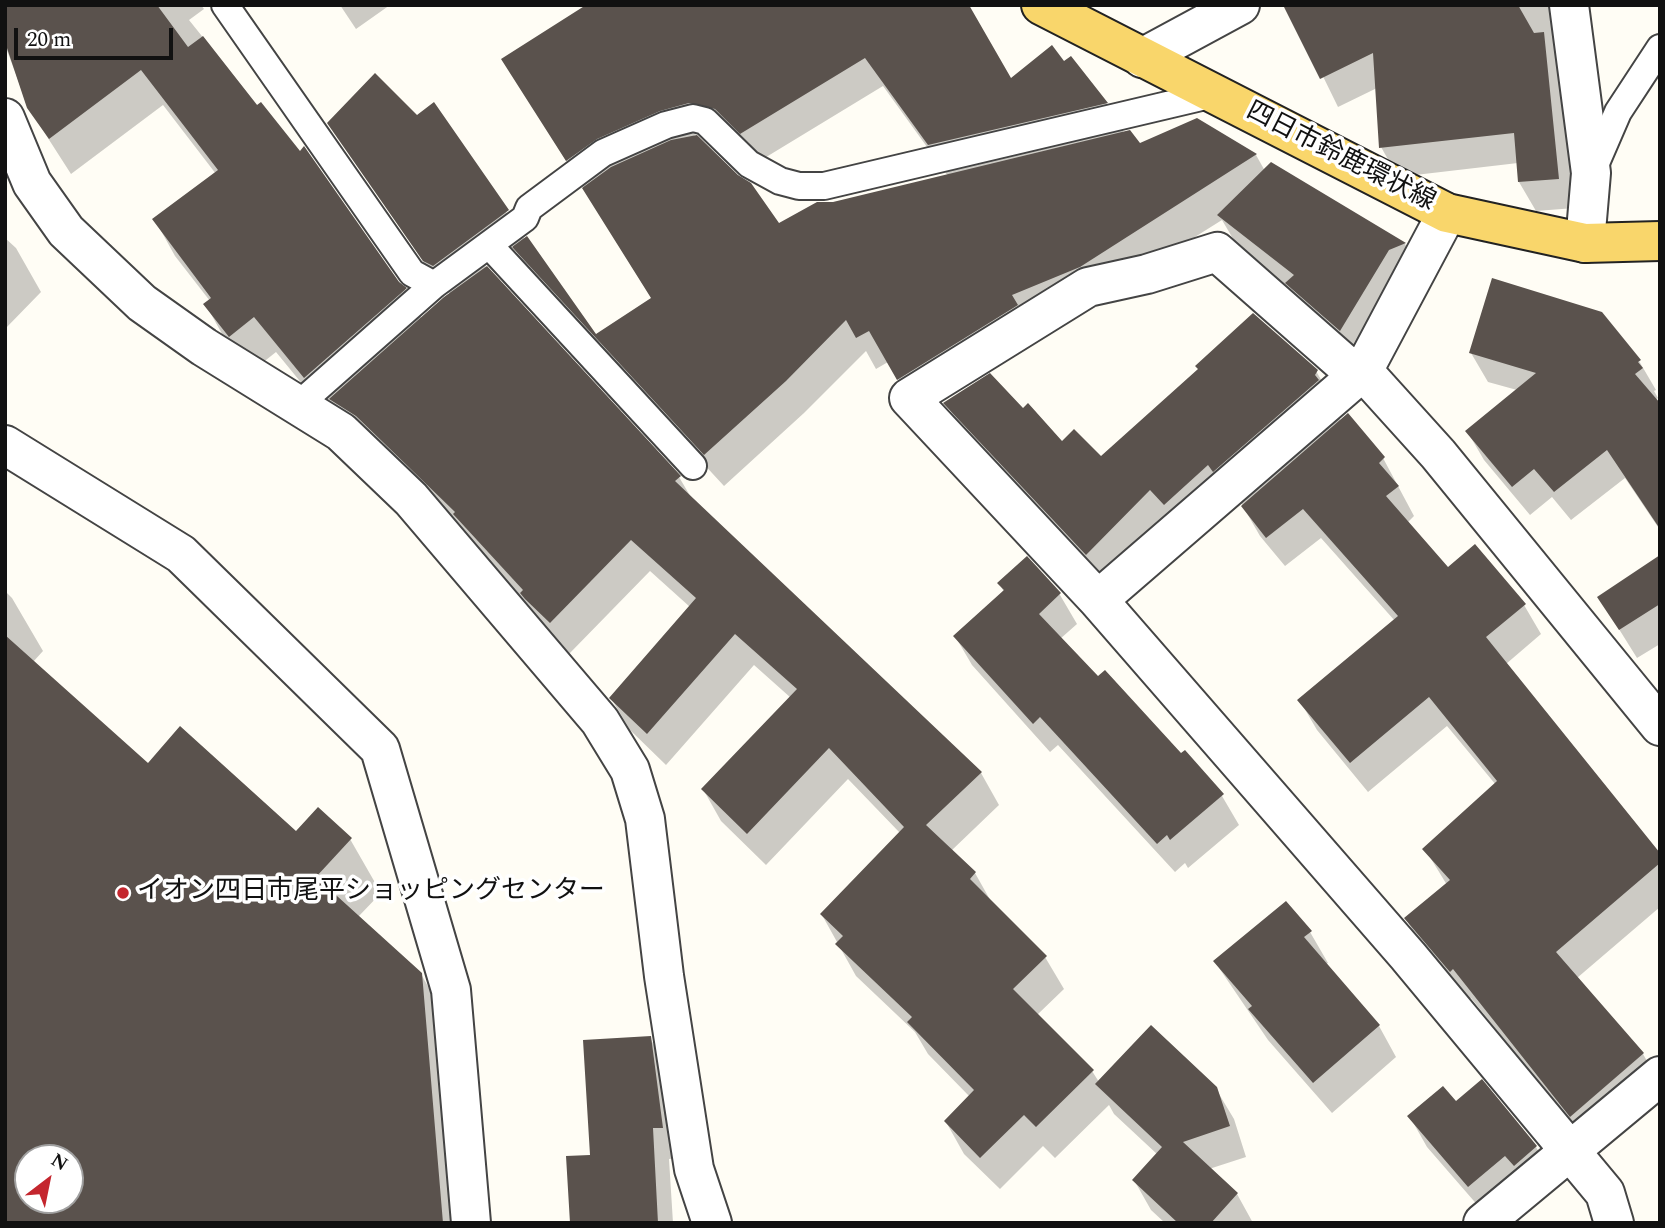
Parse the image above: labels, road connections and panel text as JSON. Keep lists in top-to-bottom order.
{
  "streets": {
    "main road": ["四日市鈴鹿環状線"]
  },
  "places": ["イオン四日市尾平ショッピングセンター"],
  "scale_bar": "20 m",
  "north": "top right"
}
